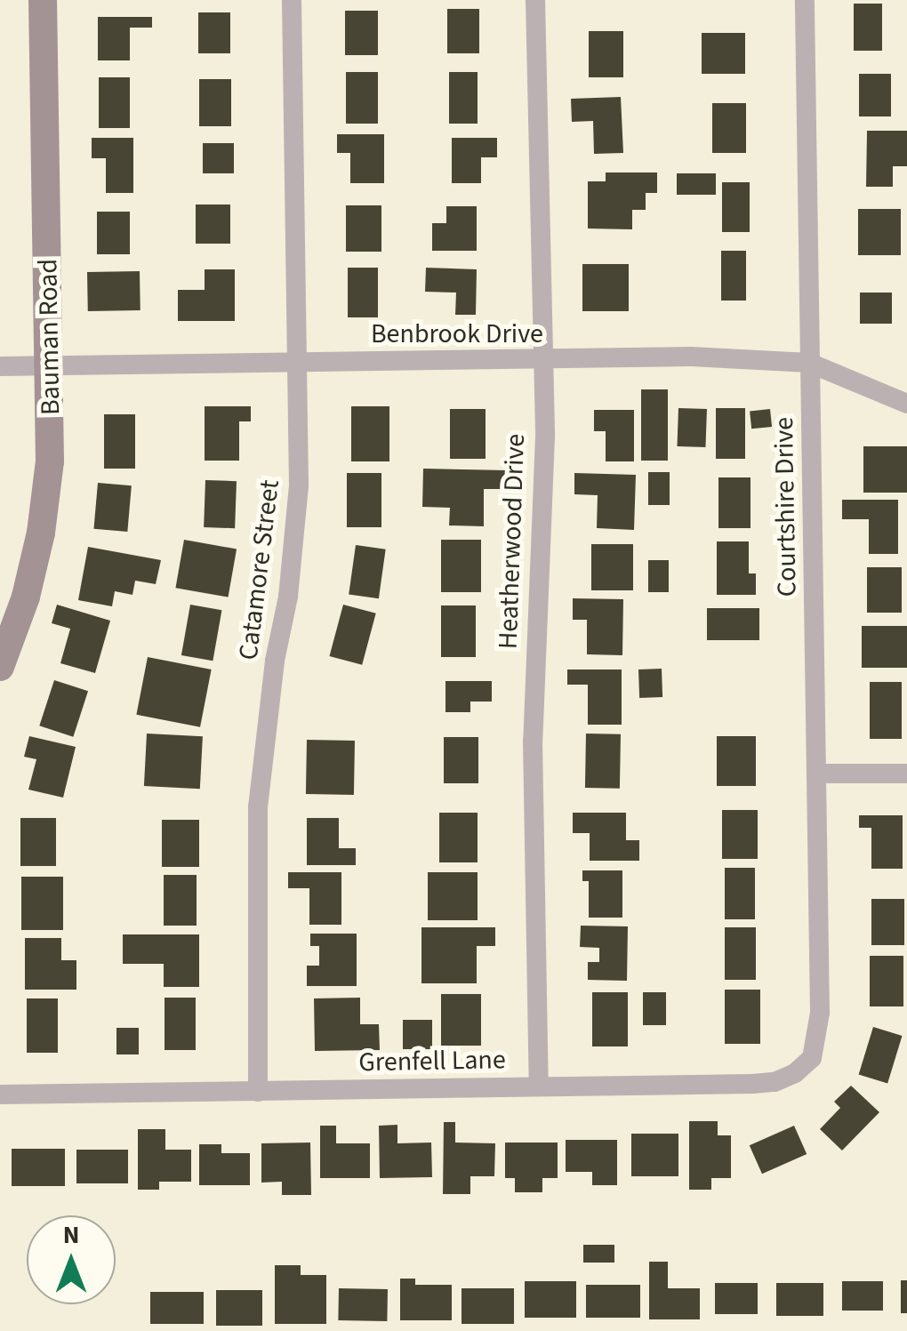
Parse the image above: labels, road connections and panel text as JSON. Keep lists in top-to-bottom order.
{
  "streets": {
    "street": [
      "Benbrook Drive",
      "Bauman Road",
      "Courtshire Drive",
      "Heatherwood Drive",
      "Catamore Street",
      "Grenfell Lane"
    ]
  },
  "crossings": [
    ["Benbrook Drive", "Bauman Road"],
    ["Benbrook Drive", "Courtshire Drive"],
    ["Benbrook Drive", "Heatherwood Drive"],
    ["Benbrook Drive", "Catamore Street"],
    ["Courtshire Drive", "Grenfell Lane"],
    ["Heatherwood Drive", "Grenfell Lane"],
    ["Catamore Street", "Grenfell Lane"]
  ],
  "north": "top"
}
